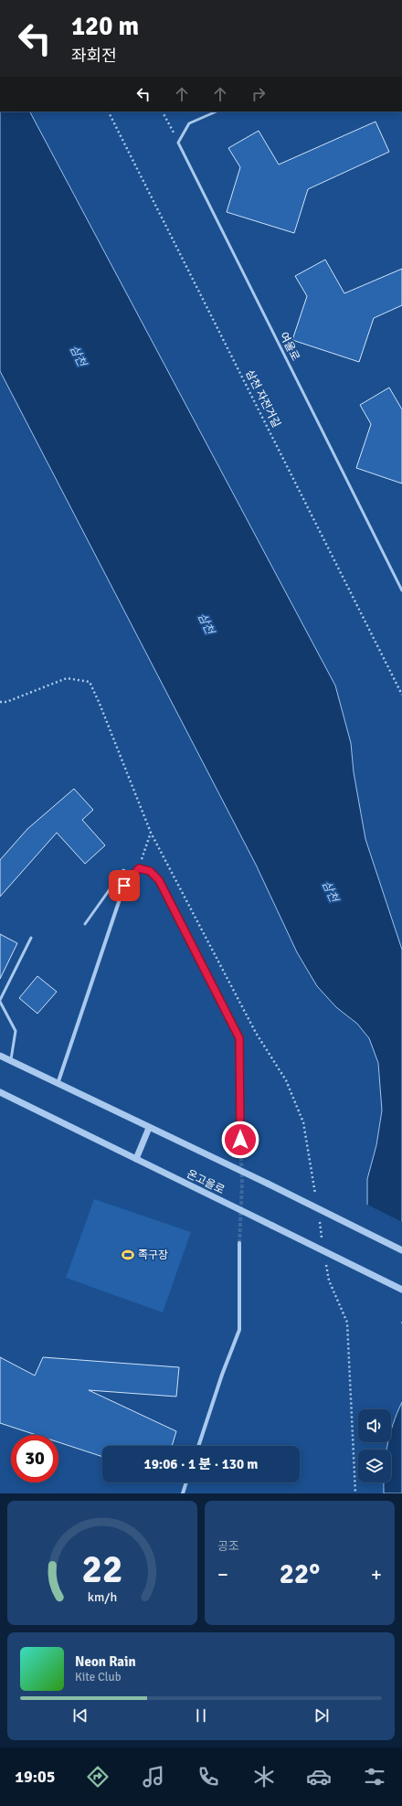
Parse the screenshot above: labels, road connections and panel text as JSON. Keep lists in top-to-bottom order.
{
  "streets": {
    "street": ["온고을로"],
    "lane": ["여울로"],
    "path": ["삼천 자전거길"]
  },
  "water": ["삼천"],
  "places": {
    "sports": ["족구장"]
  },
  "page": {
    "turn": ["120 m", "좌회전"],
    "limit": "30",
    "trip": "19:06 · 1 분 · 130 m",
    "tile": "공조",
    "heat": ["−", "22°", "+"],
    "song": ["Neon Rain", "Kite Club"],
    "tabs": "19:05",
    "gauge": ["22", "km/h"]
  }
}
